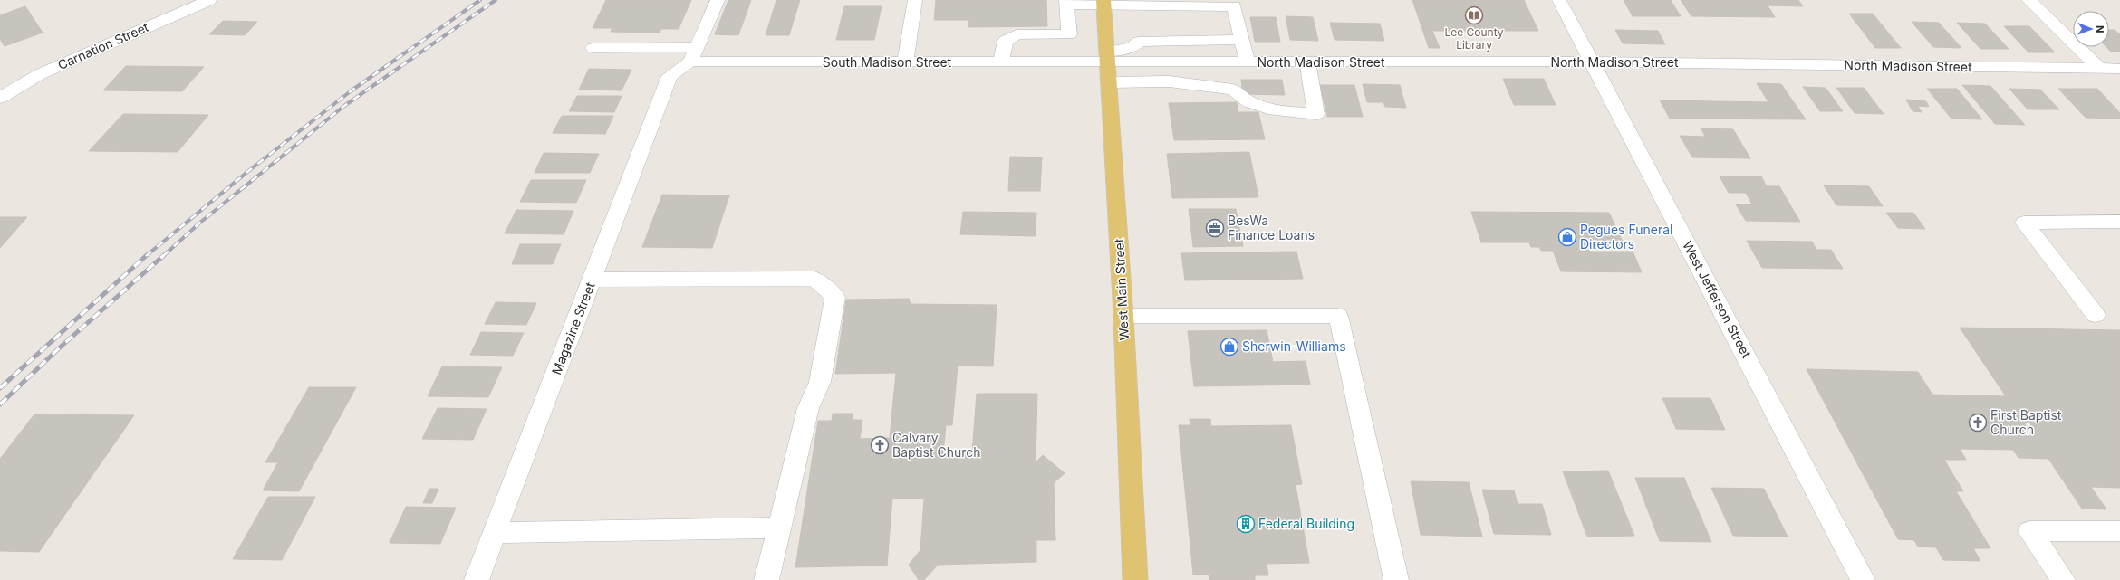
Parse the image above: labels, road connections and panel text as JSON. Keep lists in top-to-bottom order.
{
  "streets": {
    "main road": ["West Main Street"],
    "street": [
      "Carnation Street",
      "South Madison Street",
      "North Madison Street",
      "West Jefferson Street",
      "Magazine Street"
    ]
  },
  "crossings": [
    ["South Madison Street", "North Madison Street"],
    ["South Madison Street", "West Main Street"],
    ["South Madison Street", "Magazine Street"],
    ["North Madison Street", "West Main Street"],
    ["North Madison Street", "West Jefferson Street"]
  ],
  "places": {
    "library": ["Lee County Library"],
    "office": ["BesWa Finance Loans"],
    "shop": ["Pegues Funeral Directors", "Sherwin-Williams"],
    "church": ["First Baptist Church", "Calvary Baptist Church"],
    "building": ["Federal Building"]
  },
  "north": "right"
}
